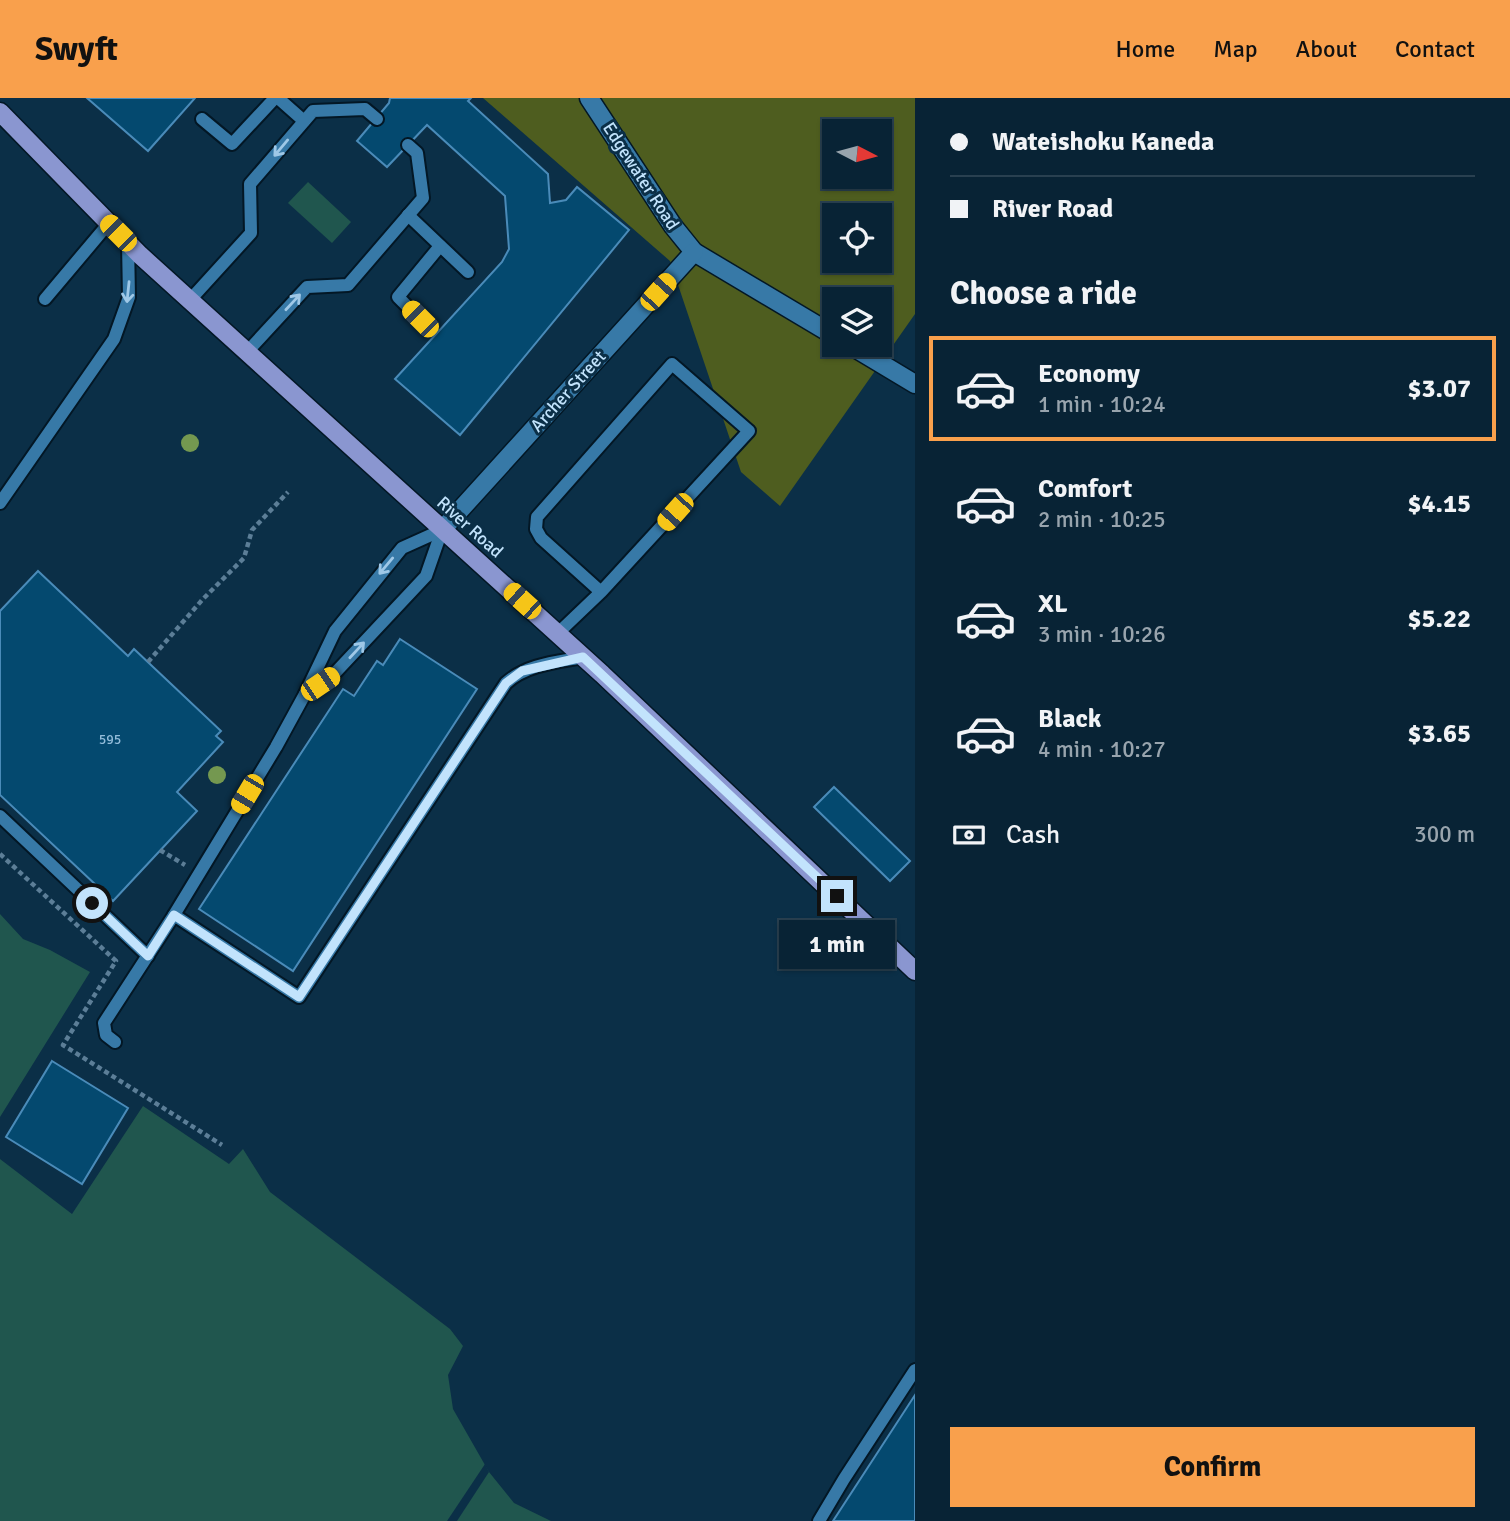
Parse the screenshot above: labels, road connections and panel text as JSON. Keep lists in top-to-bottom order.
{
  "streets": {
    "main road": ["River Road"],
    "street": ["Edgewater Road", "Archer Street"]
  },
  "crossings": [
    ["Edgewater Road", "Archer Street"],
    ["Archer Street", "River Road"]
  ],
  "house_numbers": ["595"],
  "north": "right",
  "page": {
    "header": "Swyft",
    "nav": [
      "Home",
      "Map",
      "About",
      "Contact"
    ],
    "banner": ["Wateishoku Kaneda", "River Road"],
    "heading": "Choose a ride",
    "list": [
      {
        "name": "Economy",
        "note": "1 min · 10:24",
        "value": "$3.07"
      },
      {
        "name": "Comfort",
        "note": "2 min · 10:25",
        "value": "$4.15"
      },
      {
        "name": "XL",
        "note": "3 min · 10:26",
        "value": "$5.22"
      },
      {
        "name": "Black",
        "note": "4 min · 10:27",
        "value": "$3.65"
      }
    ],
    "pay": ["Cash", "300 m"],
    "bubble": "1 min",
    "buttons": "Confirm"
  }
}
